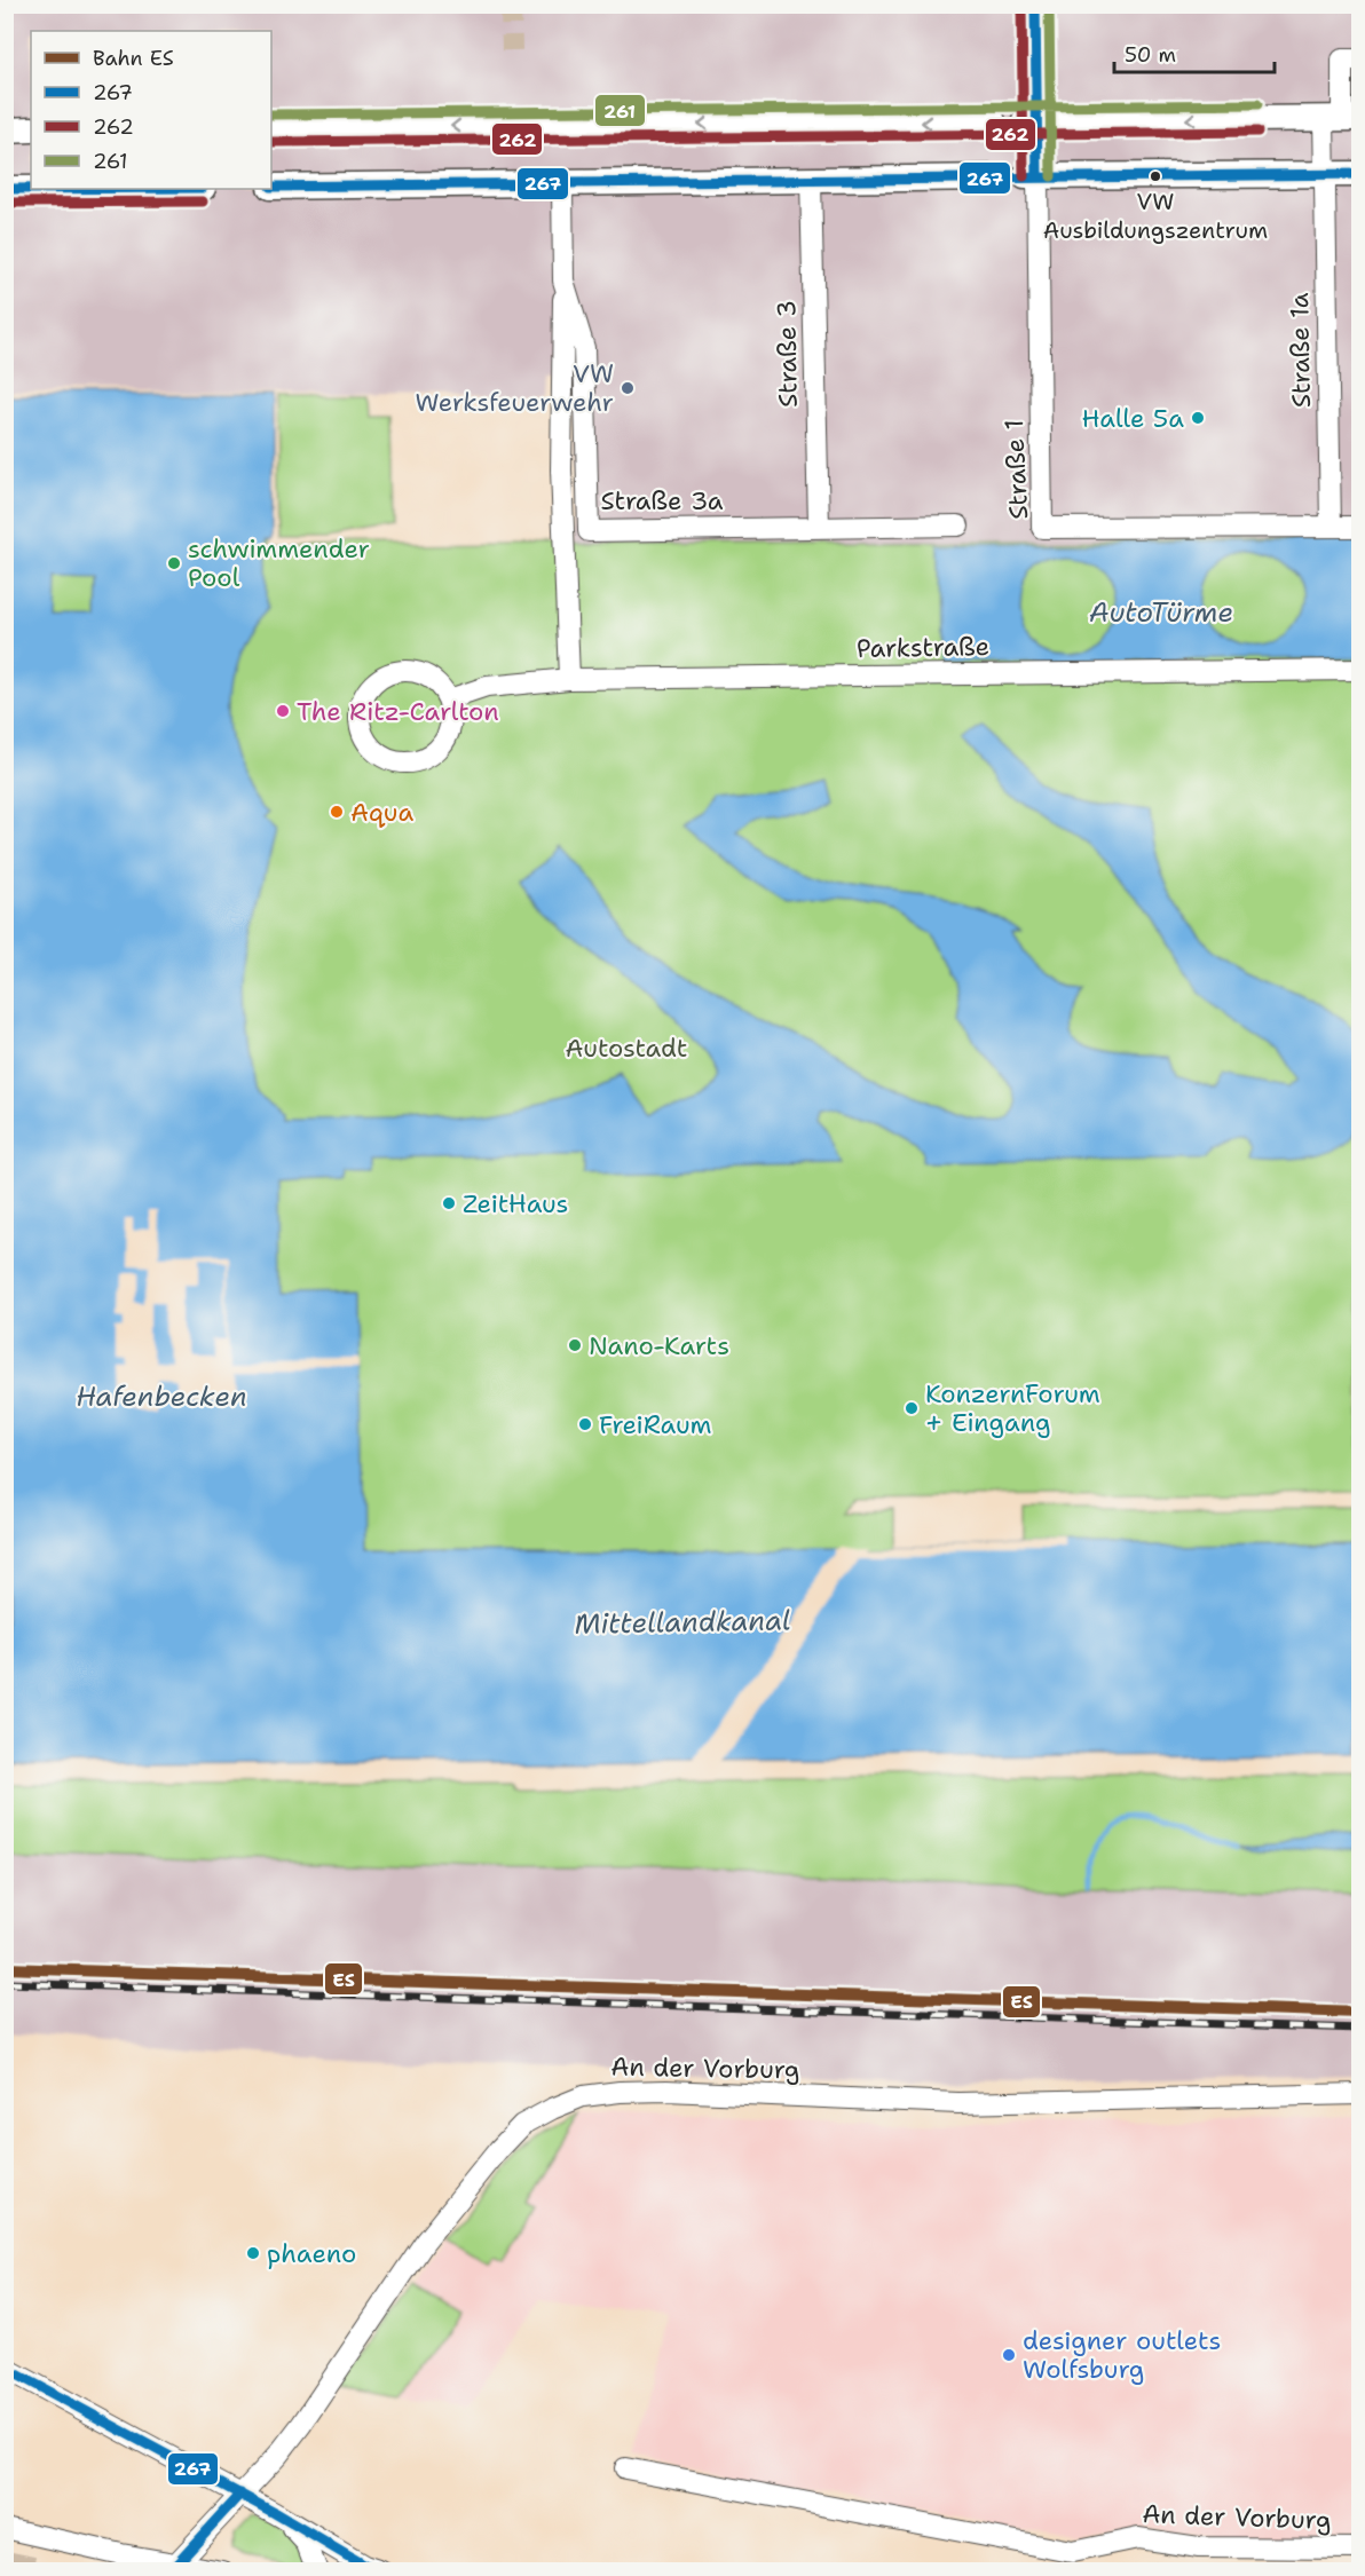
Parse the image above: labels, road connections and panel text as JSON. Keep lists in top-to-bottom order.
{
  "streets": {
    "street": [
      "Straße 1a",
      "Straße 3",
      "Straße 1",
      "Straße 3a",
      "Parkstraße",
      "An der Vorburg"
    ]
  },
  "crossings": [
    ["Straße 1a", "Straße 1"],
    ["Straße 3", "Straße 3a"]
  ],
  "water": ["AutoTürme", "Hafenbecken", "Mittellandkanal"],
  "parks": ["Autostadt"],
  "places": [
    "VW Ausbildungszentrum",
    "VW Werksfeuerwehr",
    "Halle 5a",
    "schwimmender Pool",
    "The Ritz-Carlton",
    "Aqua",
    "ZeitHaus",
    "Nano-Karts",
    "KonzernForum + Eingang",
    "FreiRaum",
    "phaeno",
    "designer outlets Wolfsburg"
  ],
  "lines": [
    "transit line 267",
    "transit line 262",
    "transit line 261",
    "rail line ES"
  ],
  "legend": [
    "Bahn ES",
    "267",
    "262",
    "261"
  ],
  "scale_bar": "50 m"
}
